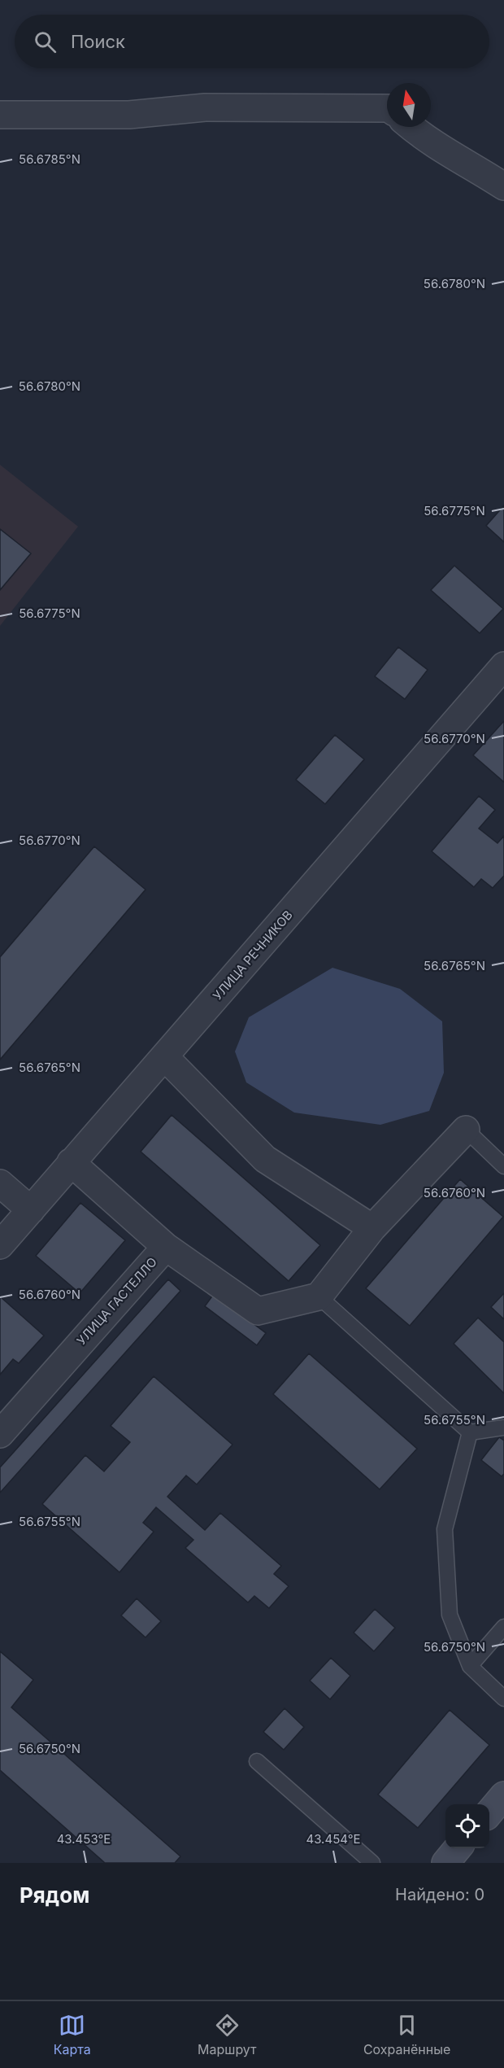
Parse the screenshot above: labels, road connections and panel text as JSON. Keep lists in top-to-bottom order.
{
  "streets": {
    "street": ["УЛИЦА РЕЧНИКОВ", "УЛИЦА ГАСТЕЛЛО"]
  },
  "north": "top",
  "page": {
    "search": "Поиск",
    "heading": ["Рядом", "Найдено: 0"],
    "nav": ["Карта", "Маршрут", "Сохранённые"]
  },
  "coordinates": [
    "56.6785°N",
    "56.6780°N",
    "56.6775°N",
    "56.6770°N",
    "56.6765°N",
    "56.6760°N",
    "56.6755°N",
    "56.6750°N",
    "43.453°E",
    "43.454°E"
  ]
}
